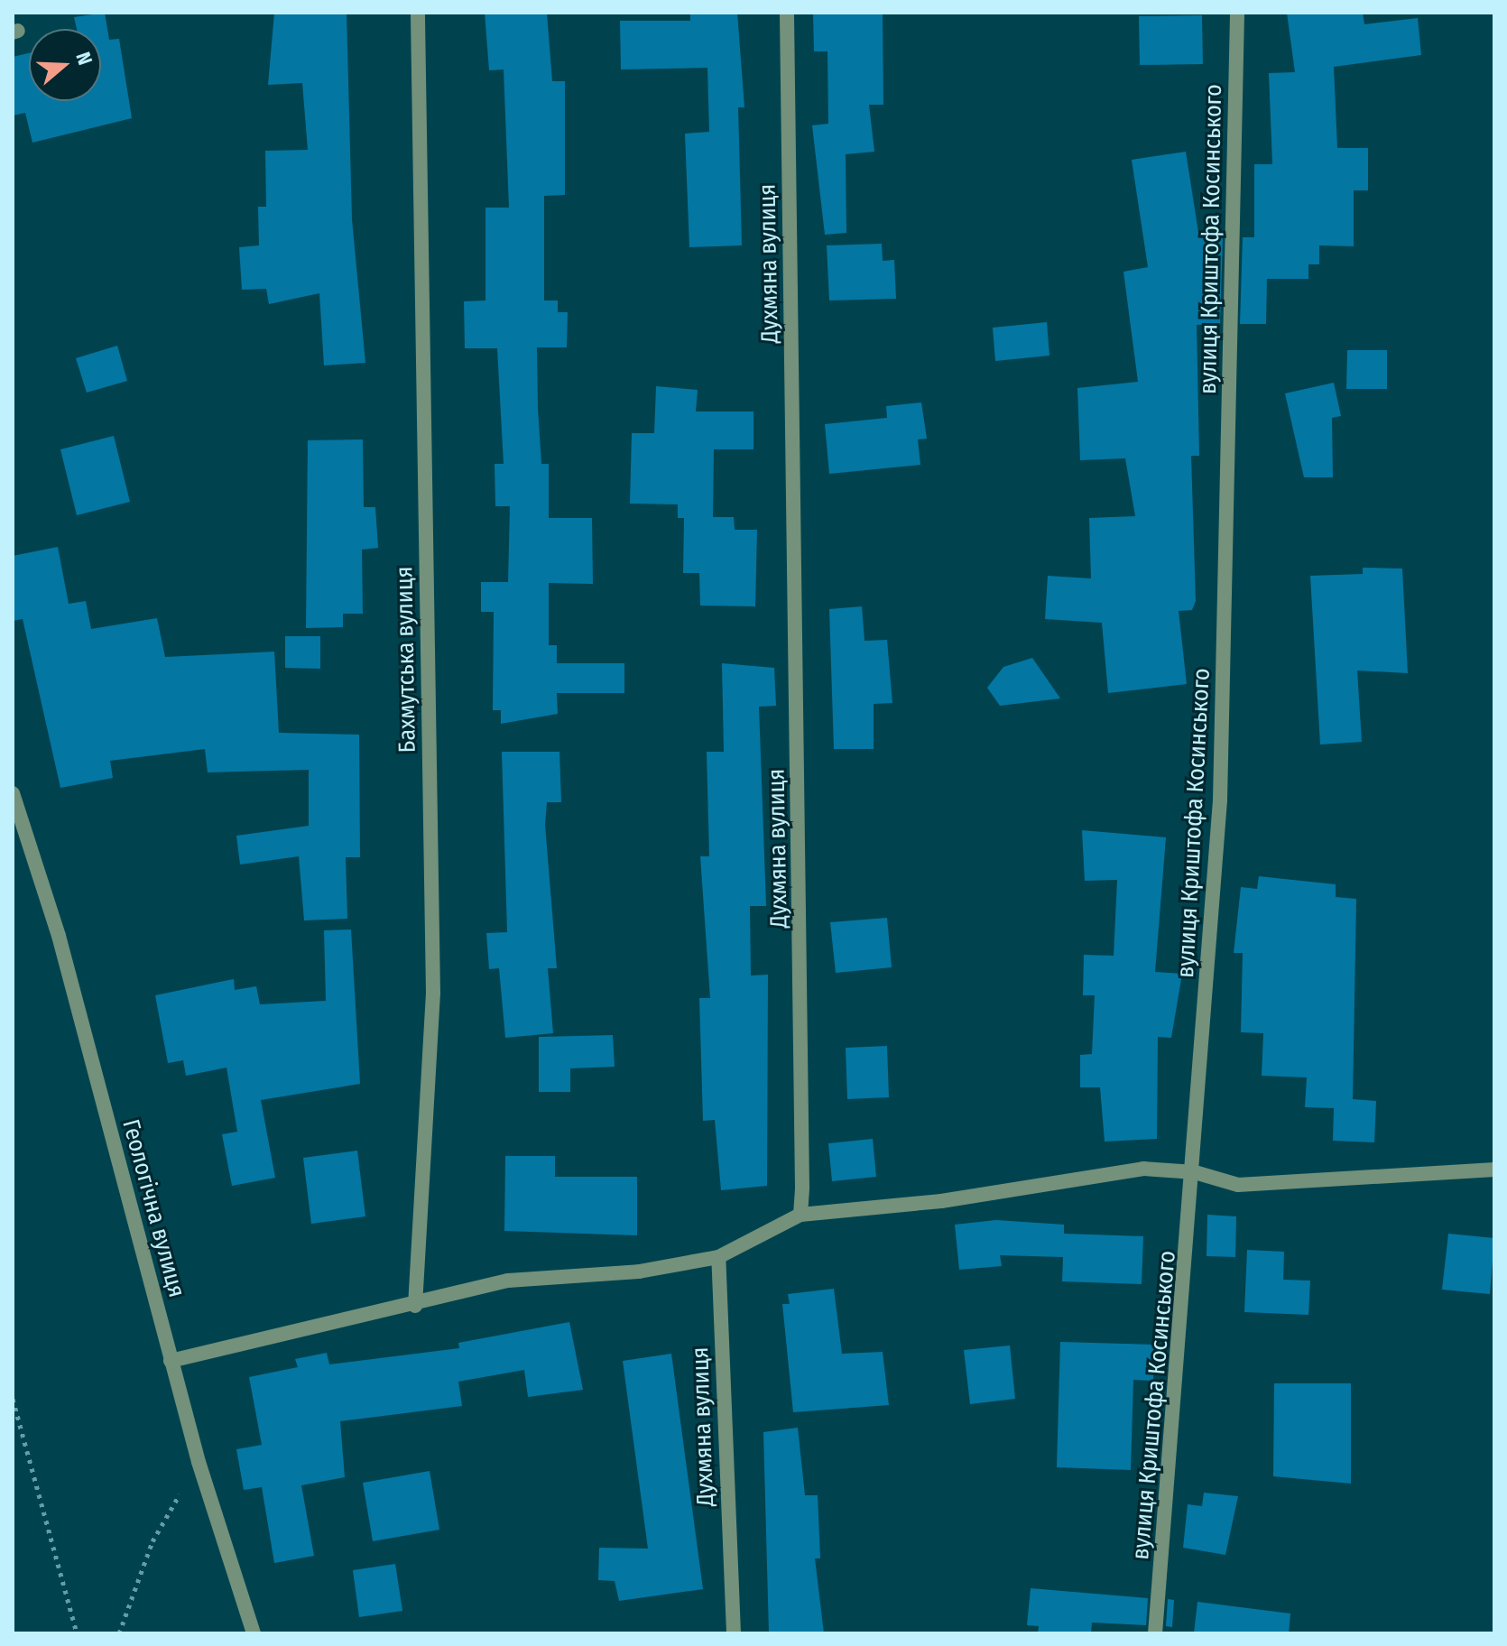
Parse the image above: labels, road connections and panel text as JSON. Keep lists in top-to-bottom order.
{
  "streets": {
    "street": [
      "вулиця Криштофа Косинського",
      "Духмяна вулиця",
      "Бахмутська вулиця",
      "Геологічна вулиця"
    ]
  },
  "north": "right"
}
